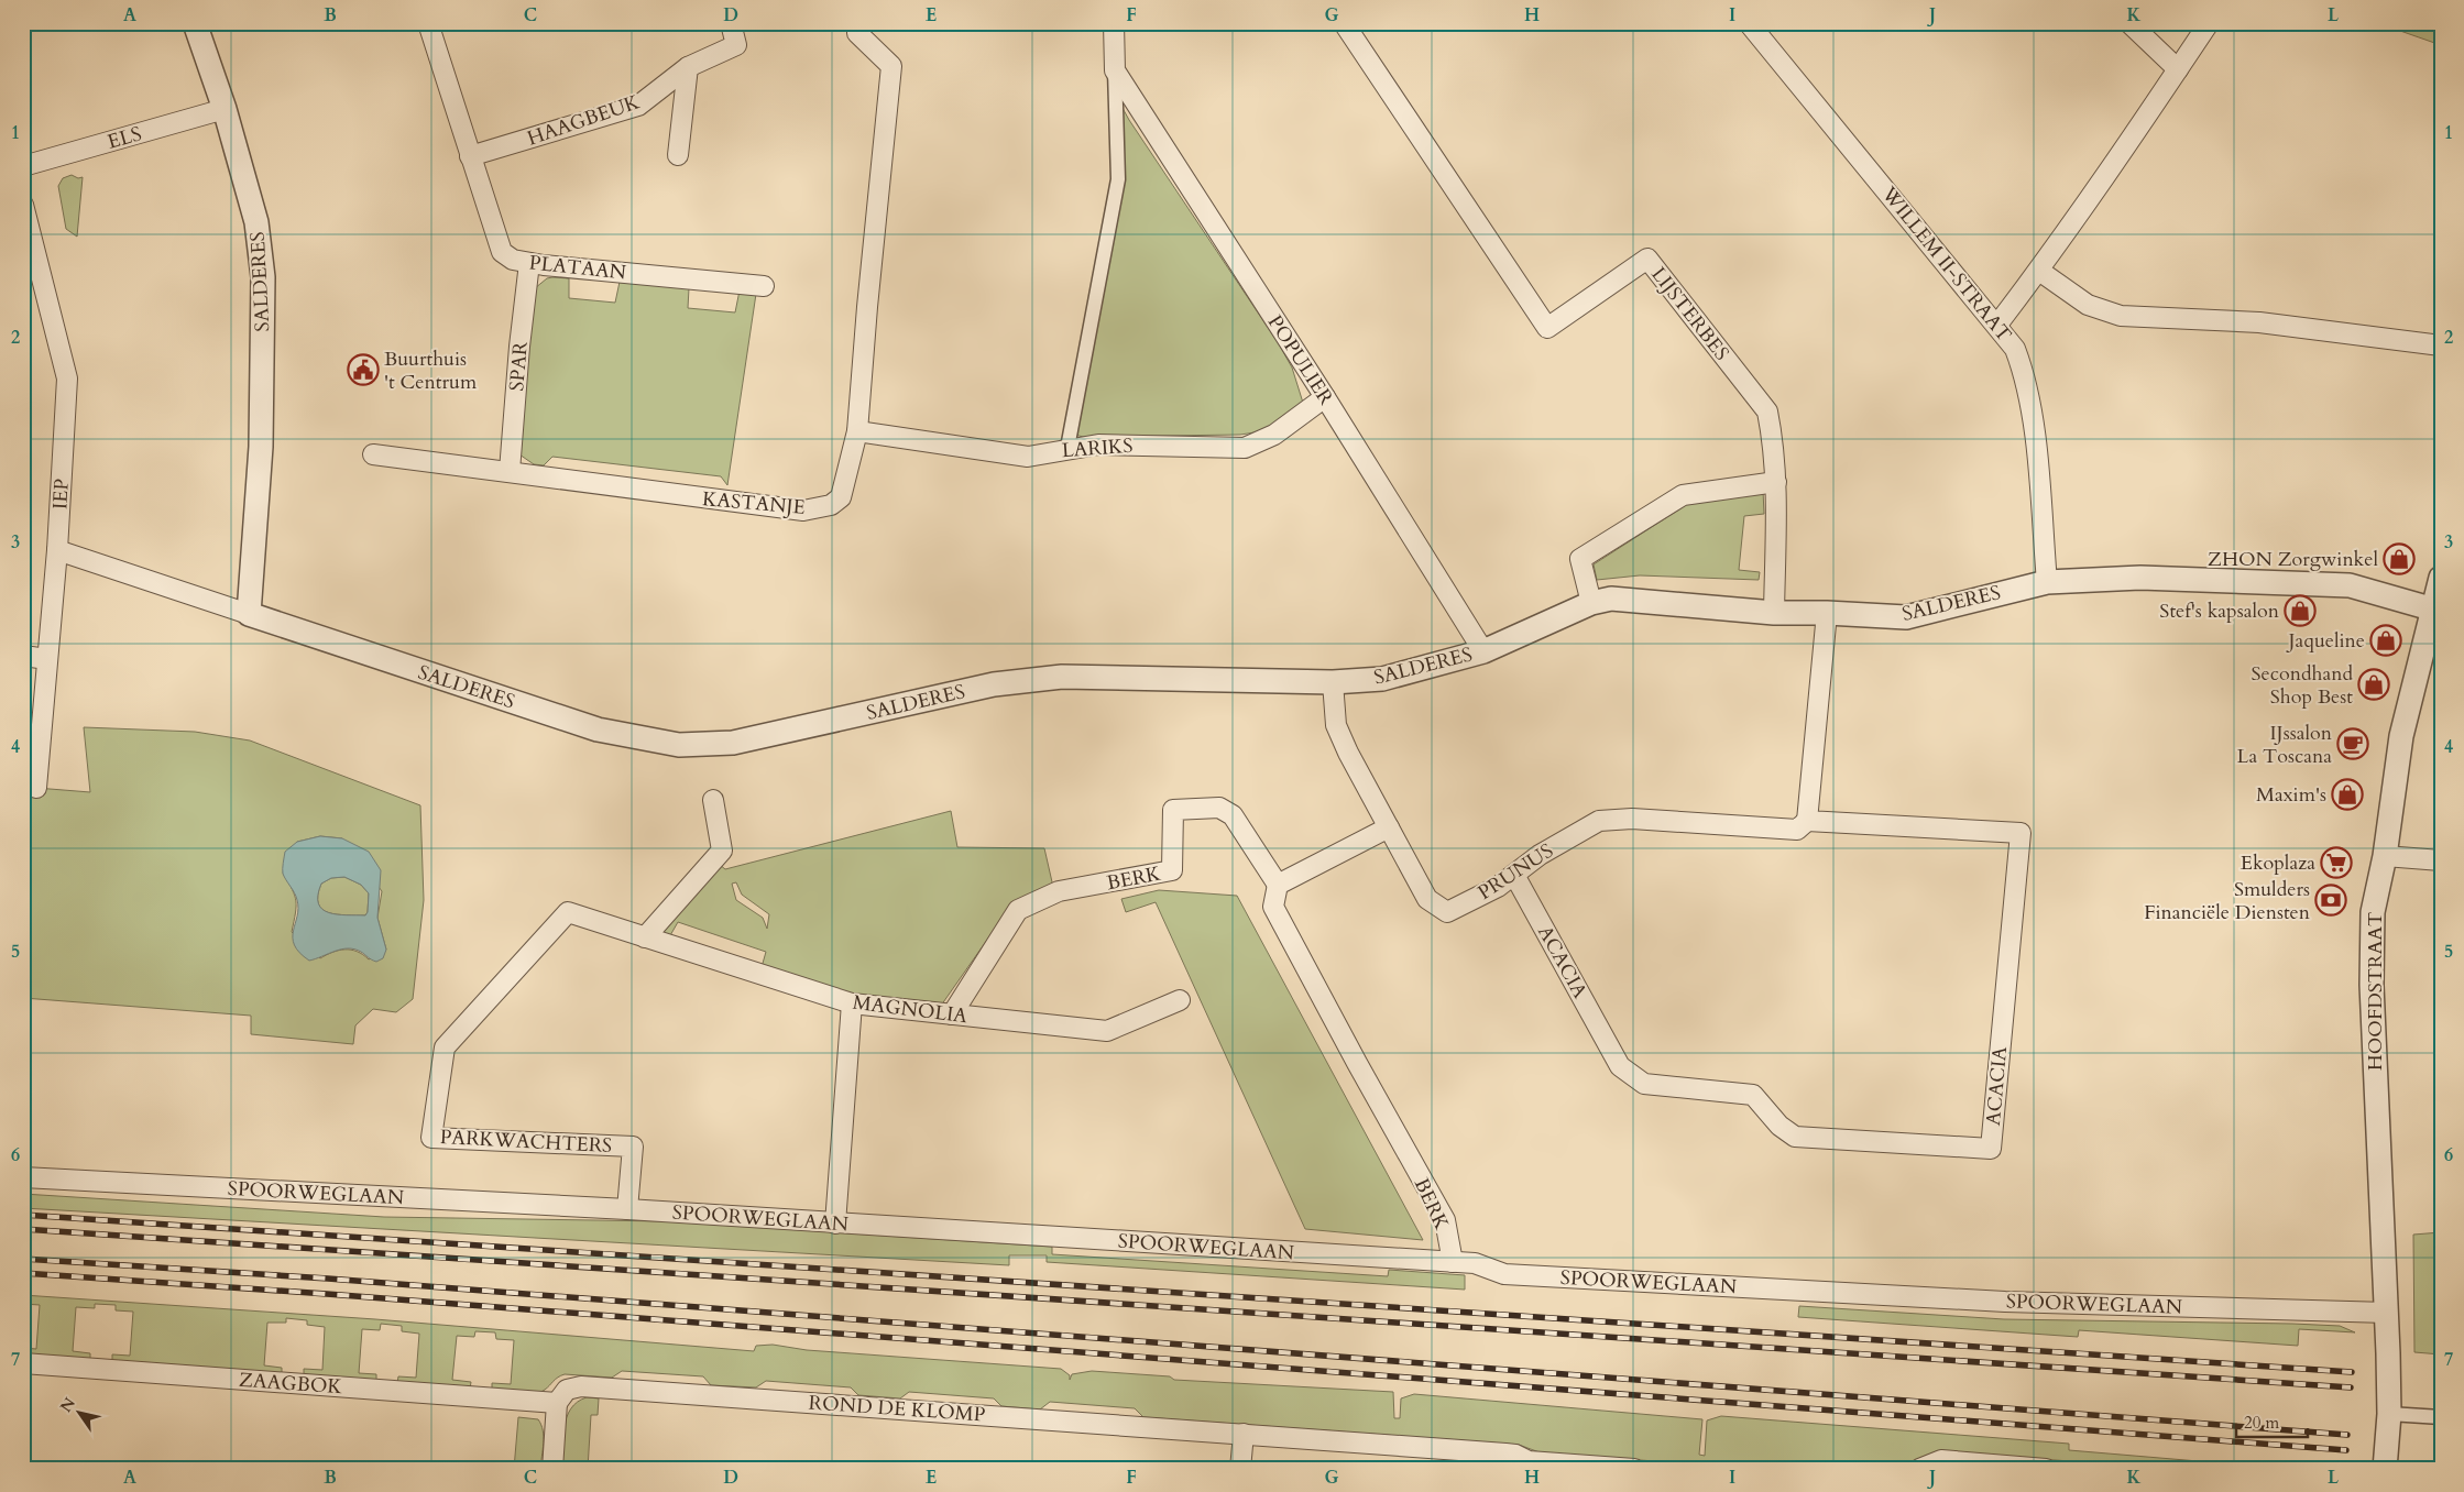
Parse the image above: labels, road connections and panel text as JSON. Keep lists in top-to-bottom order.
{
  "streets": {
    "street": [
      "HAAGBEUK",
      "ELS",
      "WILLEM II-STRAAT",
      "PLATAAN",
      "SALDERES",
      "LIJSTERBES",
      "POPULIER",
      "SPAR",
      "LARIKS",
      "IEP",
      "KASTANJE",
      "PRUNUS",
      "BERK",
      "ACACIA",
      "HOOFDSTRAAT",
      "MAGNOLIA",
      "PARKWACHTERS",
      "SPOORWEGLAAN",
      "ZAAGBOK",
      "ROND DE KLOMP"
    ]
  },
  "crossings": [
    ["HAAGBEUK", "PLATAAN"],
    ["ELS", "SALDERES"],
    ["WILLEM II-STRAAT", "SALDERES"],
    ["PLATAAN", "SPAR"],
    ["SALDERES", "LIJSTERBES"],
    ["SALDERES", "POPULIER"],
    ["SALDERES", "IEP"],
    ["SALDERES", "PRUNUS"],
    ["SALDERES", "HOOFDSTRAAT"],
    ["POPULIER", "LARIKS"],
    ["SPAR", "KASTANJE"],
    ["LARIKS", "KASTANJE"],
    ["PRUNUS", "ACACIA"],
    ["BERK", "MAGNOLIA"],
    ["BERK", "SPOORWEGLAAN"],
    ["HOOFDSTRAAT", "SPOORWEGLAAN"],
    ["MAGNOLIA", "PARKWACHTERS"],
    ["PARKWACHTERS", "SPOORWEGLAAN"],
    ["ZAAGBOK", "ROND DE KLOMP"]
  ],
  "places": {
    "public building": ["Buurthuis 't Centrum"],
    "shop": [
      "ZHON Zorgwinkel",
      "Stef's kapsalon",
      "Jaqueline",
      "Secondhand Shop Best",
      "Maxim's"
    ],
    "cafe": ["IJssalon La Toscana"],
    "supermarket": ["Ekoplaza"],
    "bank": ["Smulders Financiële Diensten"]
  },
  "scale_bar": "20 m",
  "north": "top left",
  "grid": {
    "columns": [
      "A",
      "B",
      "C",
      "D",
      "E",
      "F",
      "G",
      "H",
      "I",
      "J",
      "K",
      "L"
    ],
    "rows": [
      "1",
      "2",
      "3",
      "4",
      "5",
      "6",
      "7"
    ]
  }
}
